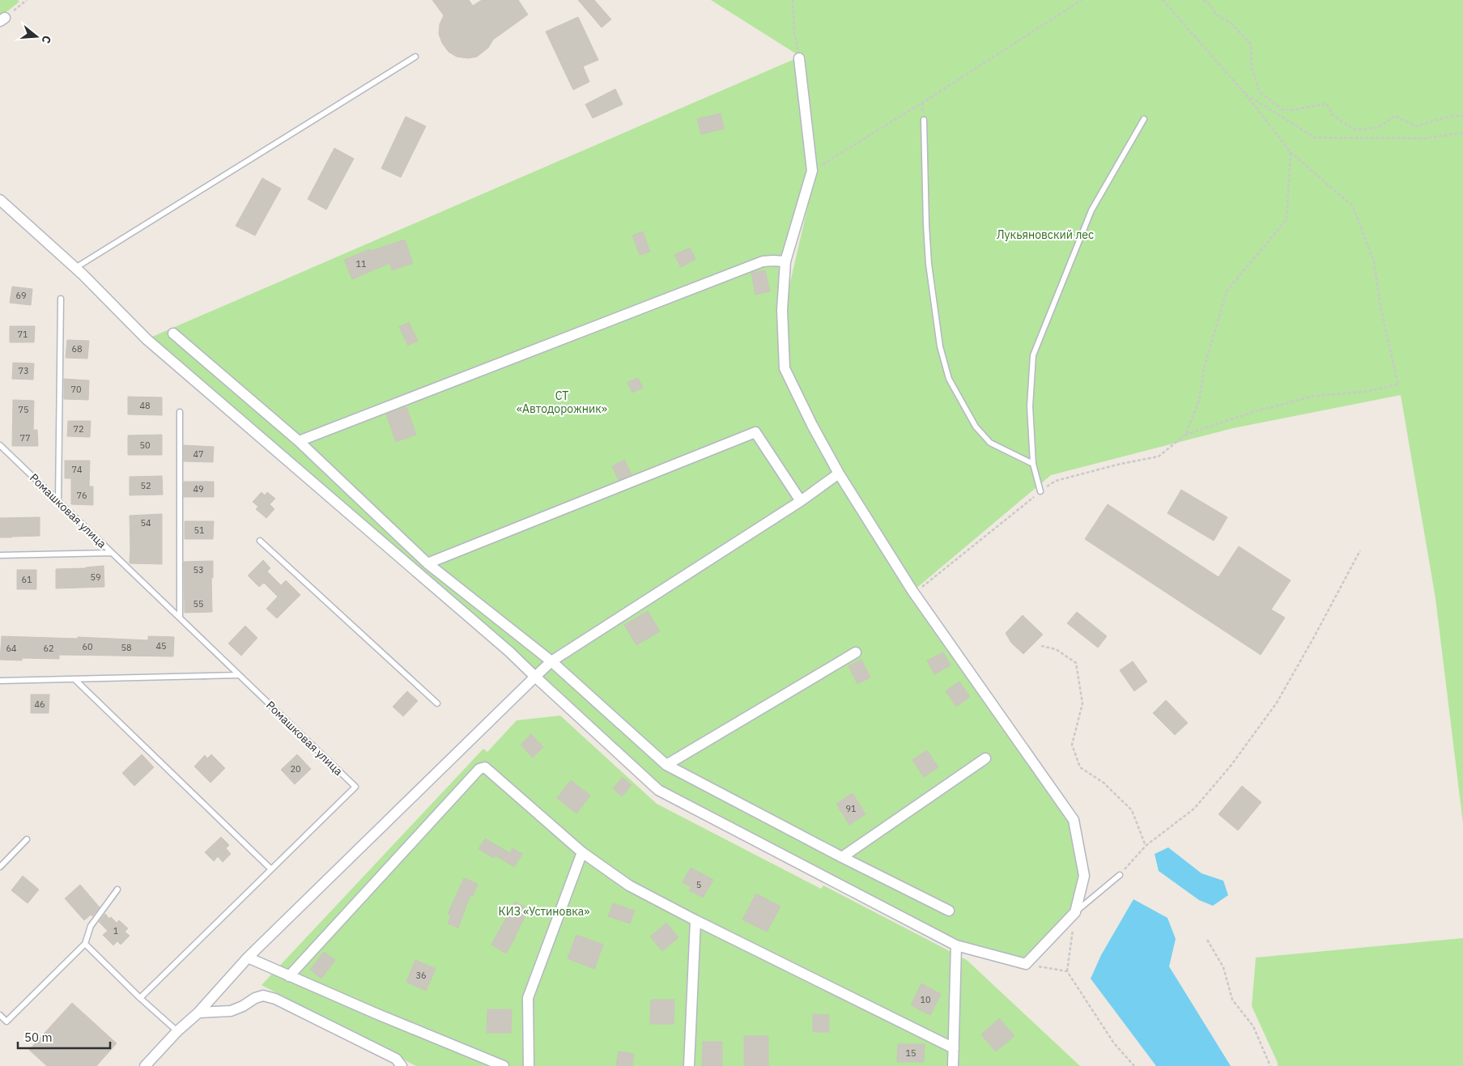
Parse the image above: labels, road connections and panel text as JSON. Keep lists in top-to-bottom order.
{
  "streets": {
    "lane": ["Ромашковая улица"]
  },
  "parks": ["Лукьяновский лес", "СТ «Автодорожник»", "КИЗ «Устиновка»"],
  "house_numbers": [
    "11",
    "69",
    "71",
    "68",
    "73",
    "70",
    "48",
    "75",
    "72",
    "77",
    "50",
    "47",
    "74",
    "52",
    "49",
    "76",
    "54",
    "51",
    "53",
    "59",
    "61",
    "55",
    "45",
    "60",
    "58",
    "64",
    "62",
    "46",
    "20",
    "91",
    "5",
    "1",
    "36",
    "10",
    "15"
  ],
  "scale_bar": "50 m",
  "north": "right"
}
